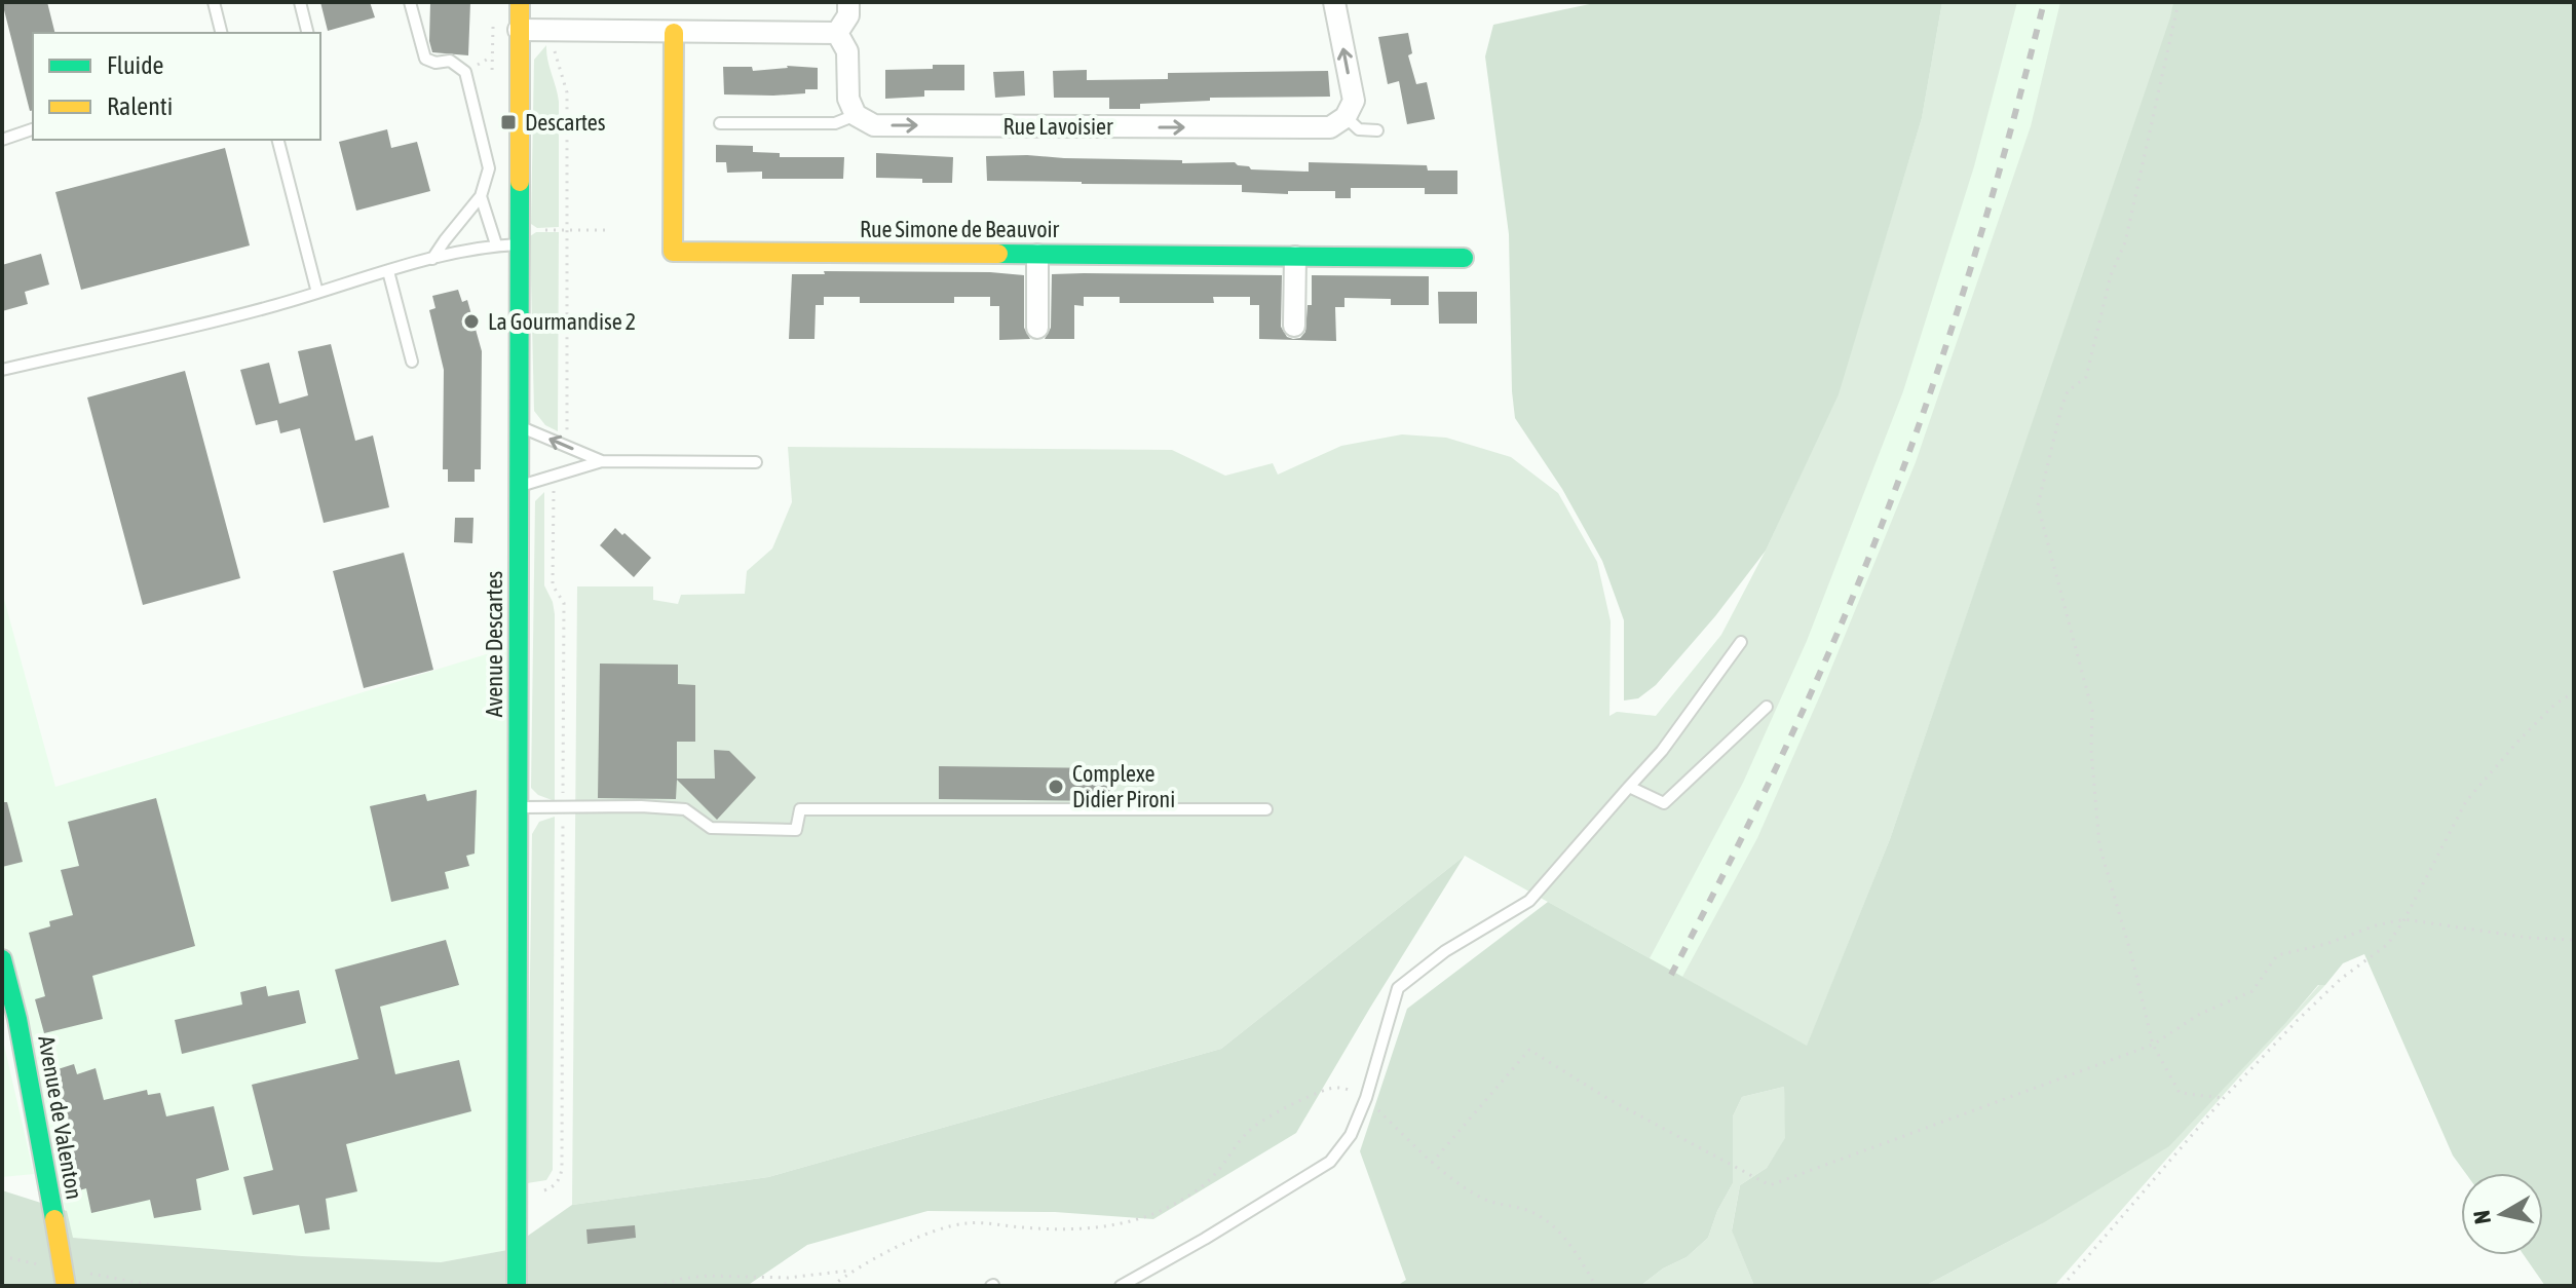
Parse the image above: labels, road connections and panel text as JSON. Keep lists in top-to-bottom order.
{
  "streets": {
    "main road": ["Rue Simone de Beauvoir", "Avenue Descartes", "Avenue de Valenton"],
    "street": ["Rue Lavoisier"]
  },
  "one_way": ["Rue Lavoisier"],
  "places": {
    "transit": ["Descartes"],
    "other": ["La Gourmandise 2", "Complexe Didier Pironi"]
  },
  "legend": ["Fluide", "Ralenti"],
  "north": "left"
}
